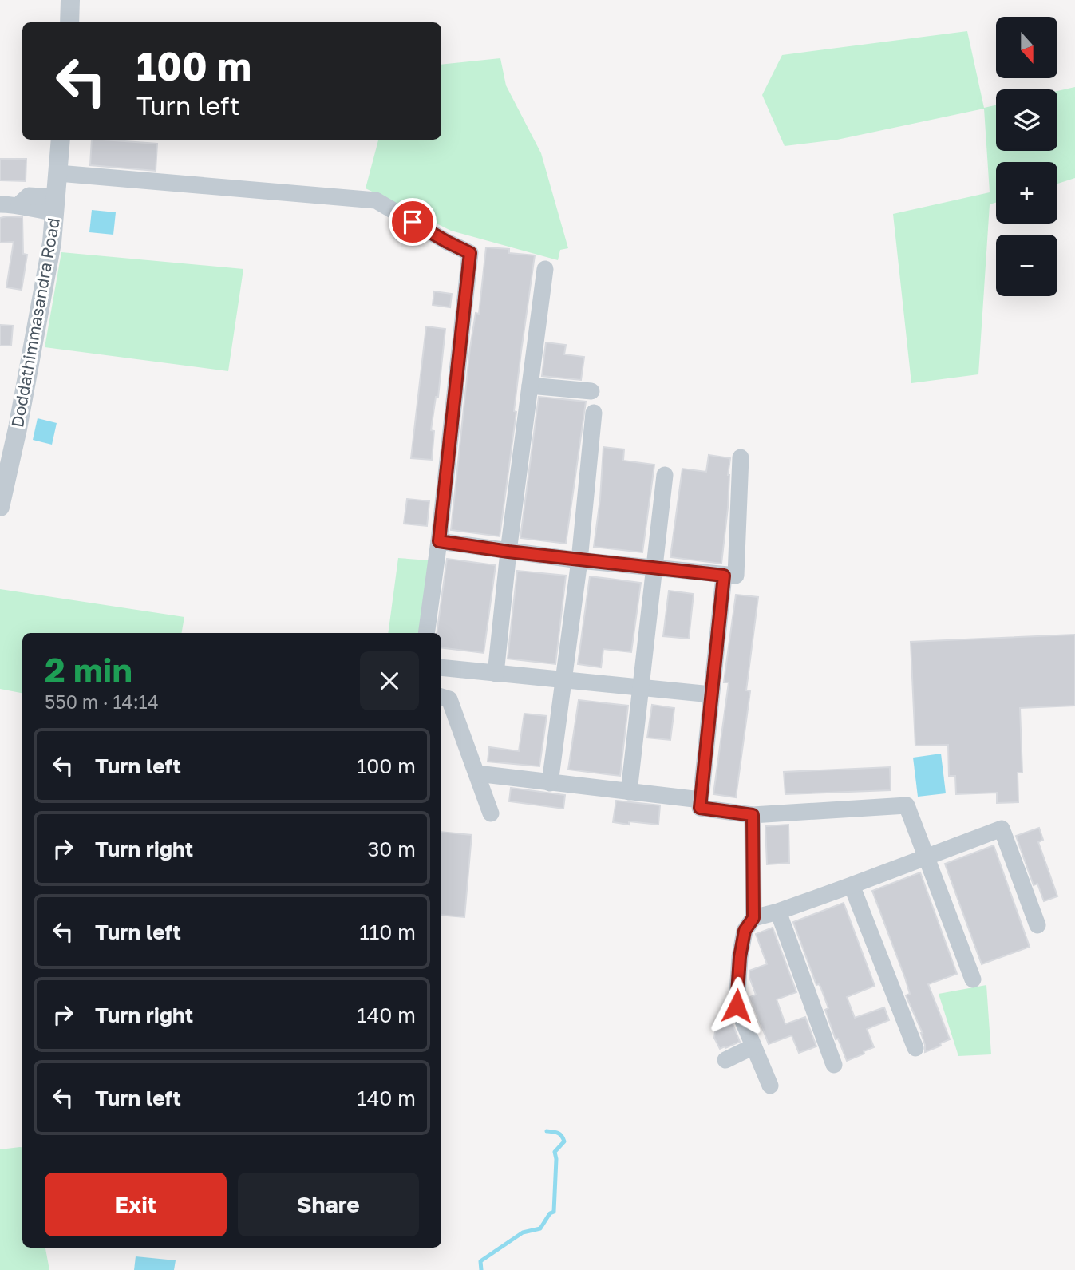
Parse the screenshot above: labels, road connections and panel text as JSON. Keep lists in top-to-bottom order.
{
  "streets": {
    "street": ["Doddathimmasandra Road"]
  },
  "north": "bottom",
  "page": {
    "map_buttons": ["+", "−"],
    "turn": ["100 m", "Turn left"],
    "heading": ["2 min", "550 m · 14:14"],
    "list": [
      {
        "name": "Turn left",
        "value": "100 m"
      },
      {
        "name": "Turn right",
        "value": "30 m"
      },
      {
        "name": "Turn left",
        "value": "110 m"
      },
      {
        "name": "Turn right",
        "value": "140 m"
      },
      {
        "name": "Turn left",
        "value": "140 m"
      }
    ],
    "buttons": ["Exit", "Share"]
  }
}
